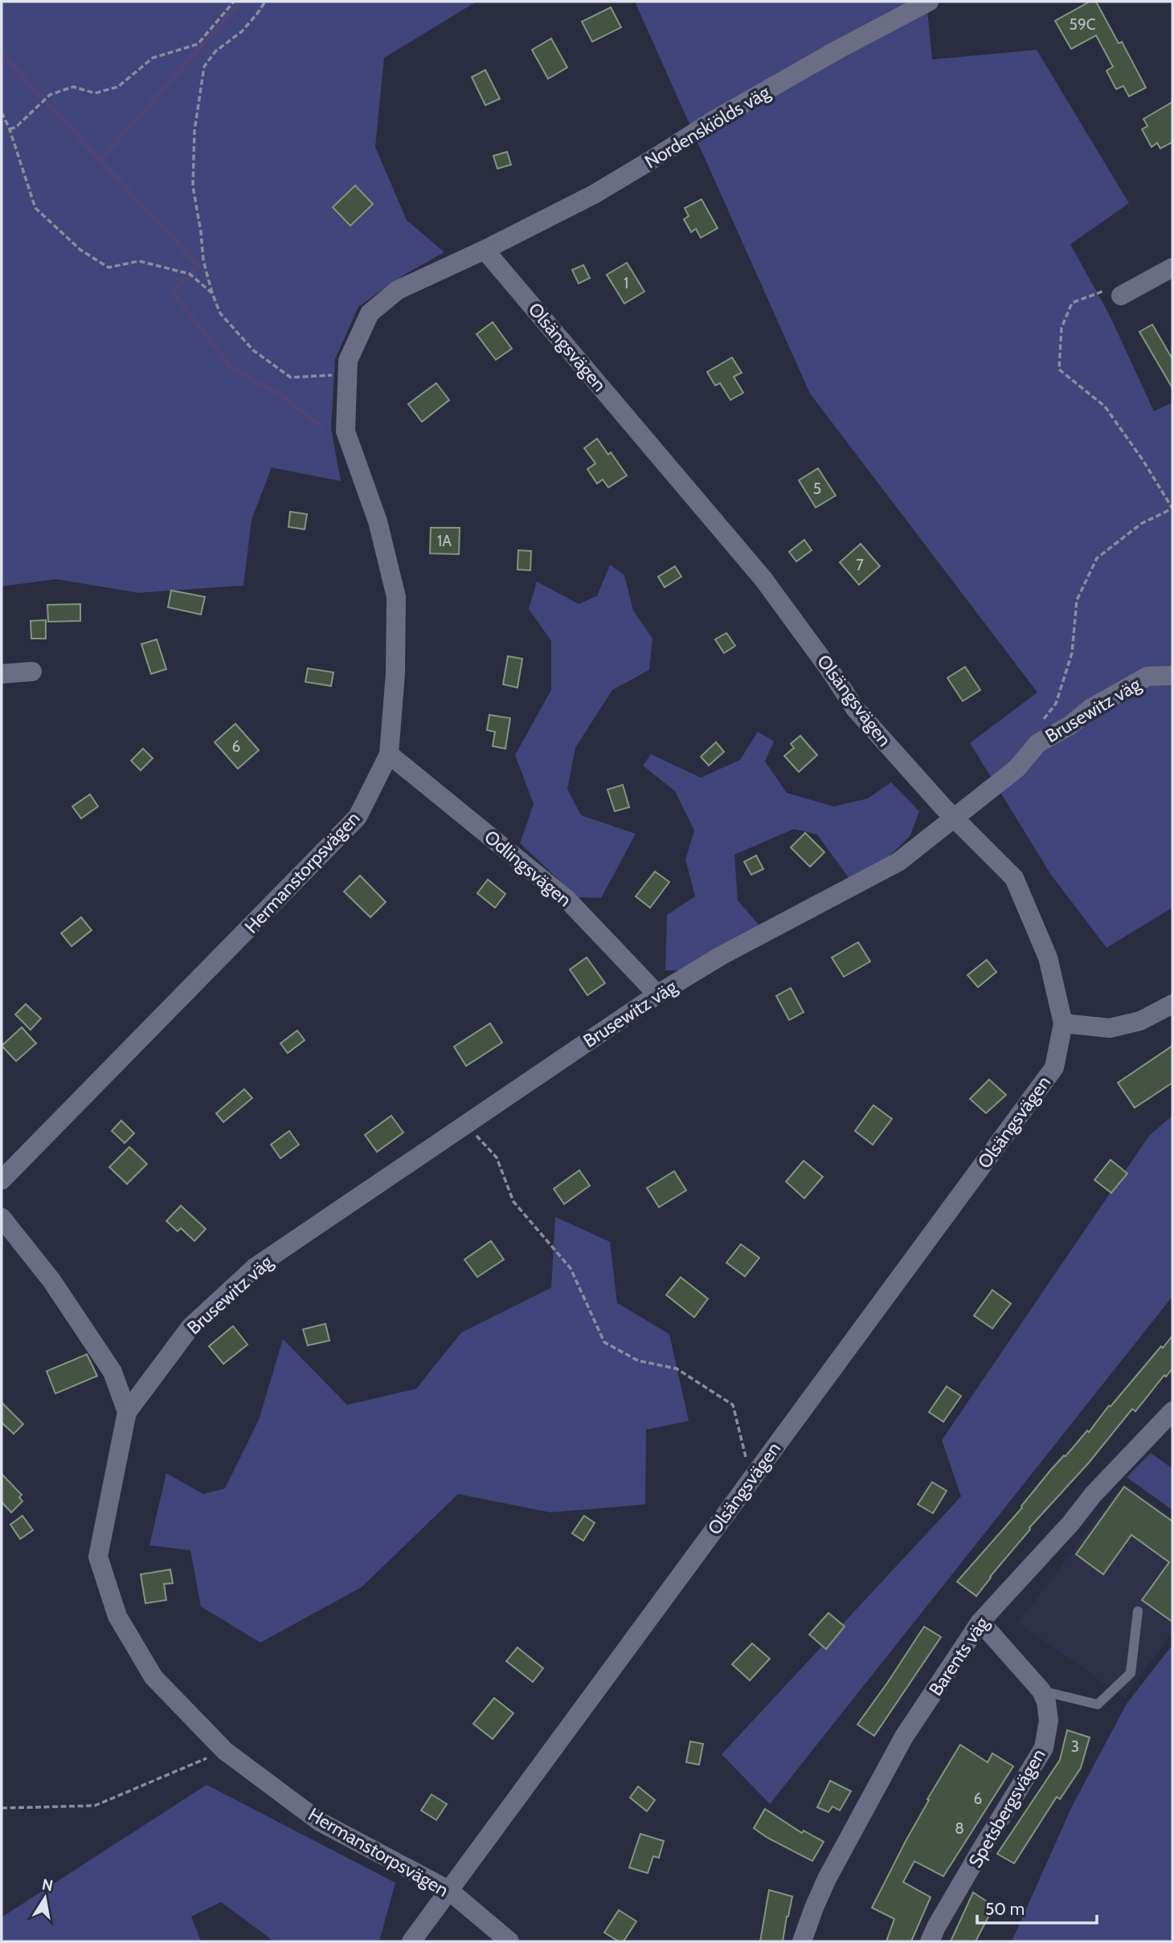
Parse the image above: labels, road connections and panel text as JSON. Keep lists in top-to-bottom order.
{
  "streets": {
    "street": [
      "Nordenskiölds väg",
      "Olsängsvägen",
      "Brusewitz väg",
      "Odlingsvägen",
      "Hermanstorpsvägen",
      "Barents väg",
      "Spetsbergsvägen"
    ]
  },
  "crossings": [
    ["Nordenskiölds väg", "Olsängsvägen"],
    ["Nordenskiölds väg", "Hermanstorpsvägen"],
    ["Olsängsvägen", "Brusewitz väg"],
    ["Olsängsvägen", "Hermanstorpsvägen"],
    ["Brusewitz väg", "Odlingsvägen"],
    ["Brusewitz väg", "Hermanstorpsvägen"],
    ["Odlingsvägen", "Hermanstorpsvägen"],
    ["Barents väg", "Spetsbergsvägen"]
  ],
  "house_numbers": [
    "59C",
    "1",
    "5",
    "1A",
    "7",
    "6",
    "3",
    "6",
    "8"
  ],
  "scale_bar": "50 m",
  "north": "top"
}
